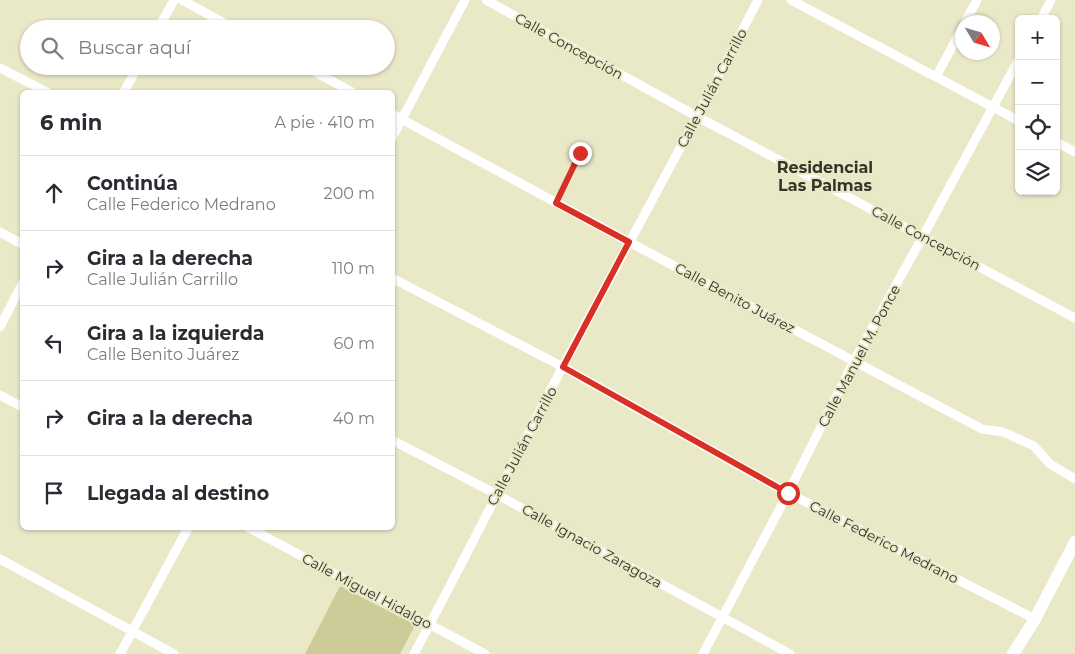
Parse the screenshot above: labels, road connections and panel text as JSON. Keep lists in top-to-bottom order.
{
  "streets": {
    "street": [
      "Calle Concepción",
      "Calle Julián Carrillo",
      "Calle Benito Juárez",
      "Calle Manuel M. Ponce",
      "Calle Federico Medrano",
      "Calle Ignacio Zaragoza",
      "Calle Miguel Hidalgo"
    ]
  },
  "crossings": [
    ["Calle Concepción", "Calle Julián Carrillo"],
    ["Calle Concepción", "Calle Manuel M. Ponce"],
    ["Calle Julián Carrillo", "Calle Benito Juárez"],
    ["Calle Julián Carrillo", "Calle Federico Medrano"],
    ["Calle Julián Carrillo", "Calle Ignacio Zaragoza"],
    ["Calle Julián Carrillo", "Calle Miguel Hidalgo"],
    ["Calle Benito Juárez", "Calle Manuel M. Ponce"],
    ["Calle Manuel M. Ponce", "Calle Federico Medrano"],
    ["Calle Manuel M. Ponce", "Calle Ignacio Zaragoza"]
  ],
  "districts": ["Residencial Las Palmas"],
  "north": "bottom right",
  "page": {
    "map_buttons": ["+", "−"],
    "search": "Buscar aquí",
    "heading": ["6 min", "A pie · 410 m"],
    "list": [
      ["Continúa", "Calle Federico Medrano", "200 m"],
      ["Gira a la derecha", "Calle Julián Carrillo", "110 m"],
      ["Gira a la izquierda", "Calle Benito Juárez", "60 m"],
      ["Gira a la derecha", "40 m"],
      "Llegada al destino"
    ]
  }
}
